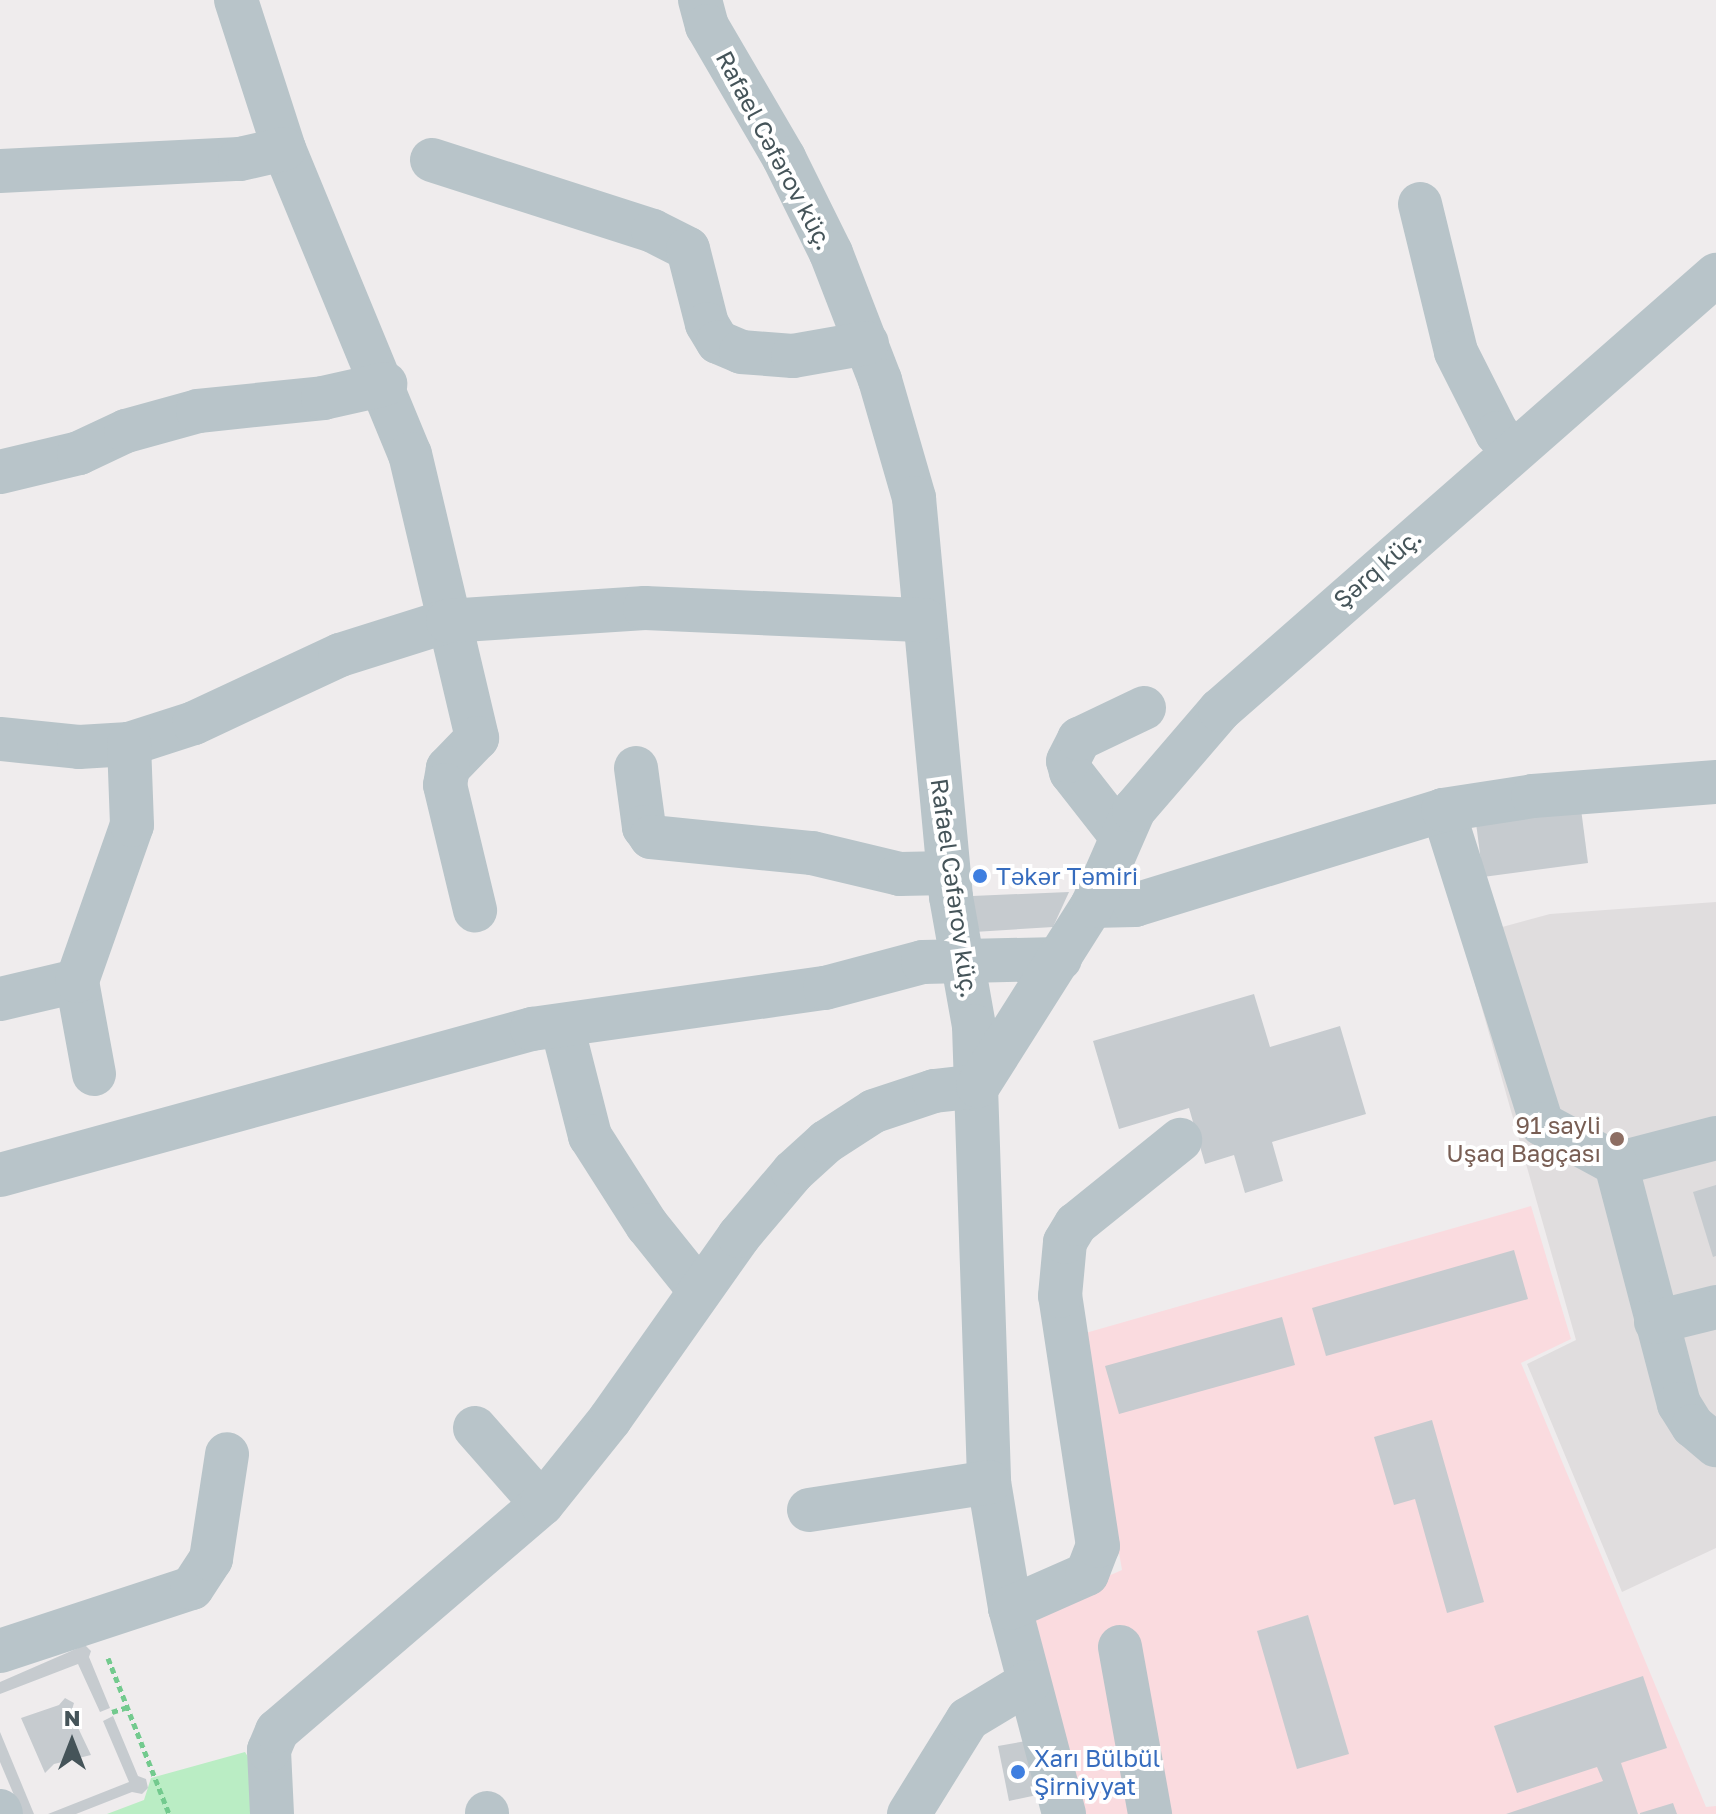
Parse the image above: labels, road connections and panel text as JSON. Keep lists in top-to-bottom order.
{
  "streets": {
    "street": ["Rafael Cəfərov küç.", "Şərq küç."]
  },
  "crossings": [
    ["Rafael Cəfərov küç.", "Şərq küç."]
  ],
  "places": ["Təkər Təmiri", "91 sayli Uşaq Bağçası", "Xarı Bülbül Şirniyyat"],
  "north": "top"
}
